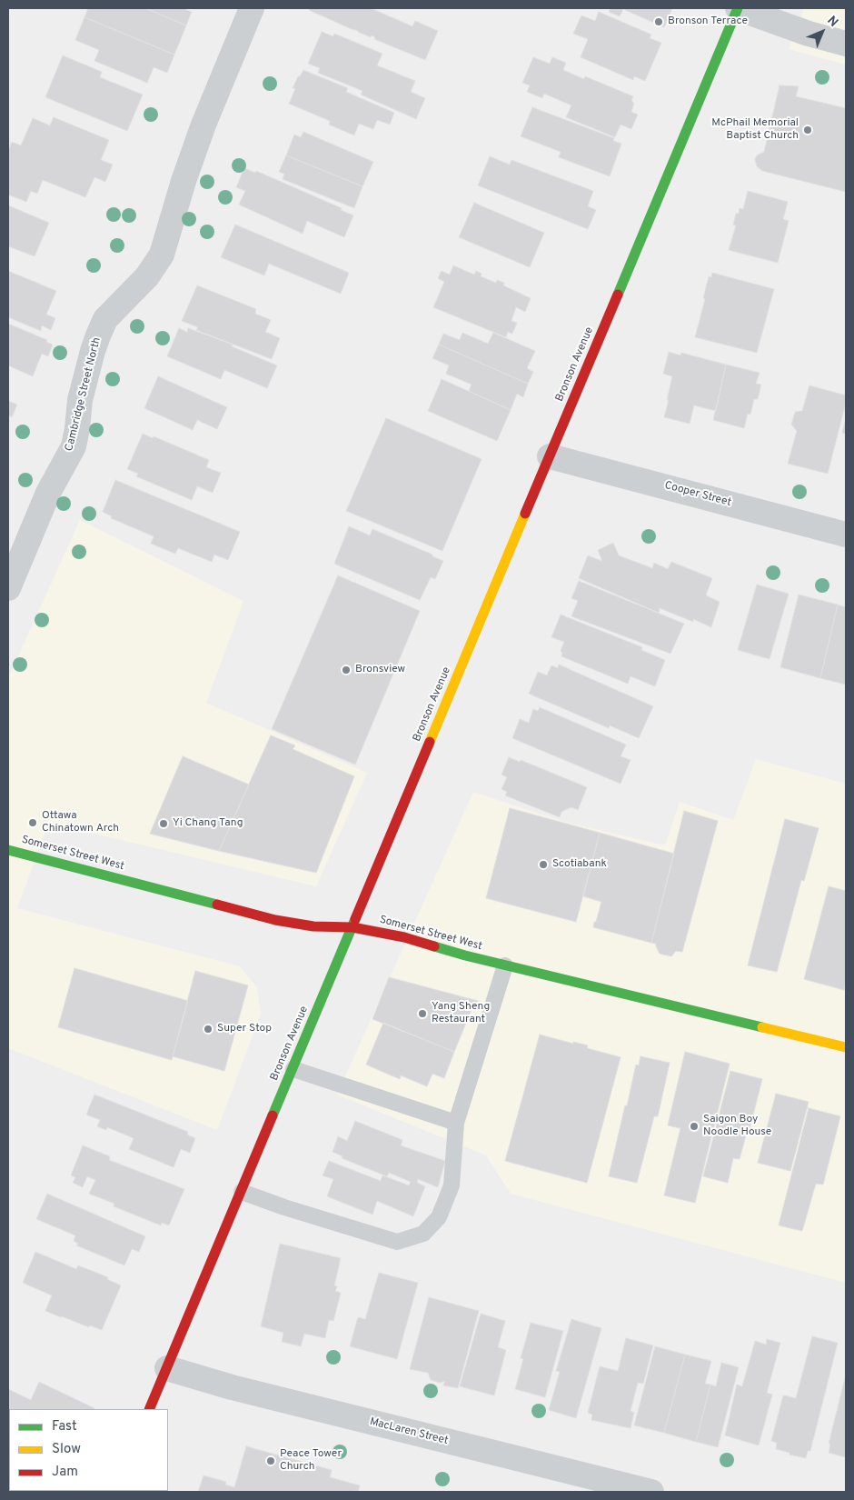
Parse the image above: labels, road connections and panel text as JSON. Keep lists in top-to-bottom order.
{
  "streets": {
    "main road": ["Bronson Avenue", "Somerset Street West"],
    "street": ["Cambridge Street North", "Cooper Street", "MacLaren Street"]
  },
  "crossings": [
    ["Bronson Avenue", "Cooper Street"],
    ["Bronson Avenue", "Somerset Street West"],
    ["Bronson Avenue", "MacLaren Street"]
  ],
  "places": [
    "Bronson Terrace",
    "McPhail Memorial Baptist Church",
    "Bronsview",
    "Ottawa Chinatown Arch",
    "Yi Chang Tang",
    "Scotiabank",
    "Yang Sheng Restaurant",
    "Super Stop",
    "Saigon Boy Noodle House",
    "Peace Tower Church"
  ],
  "legend": ["Fast", "Slow", "Jam"],
  "north": "top right"
}
